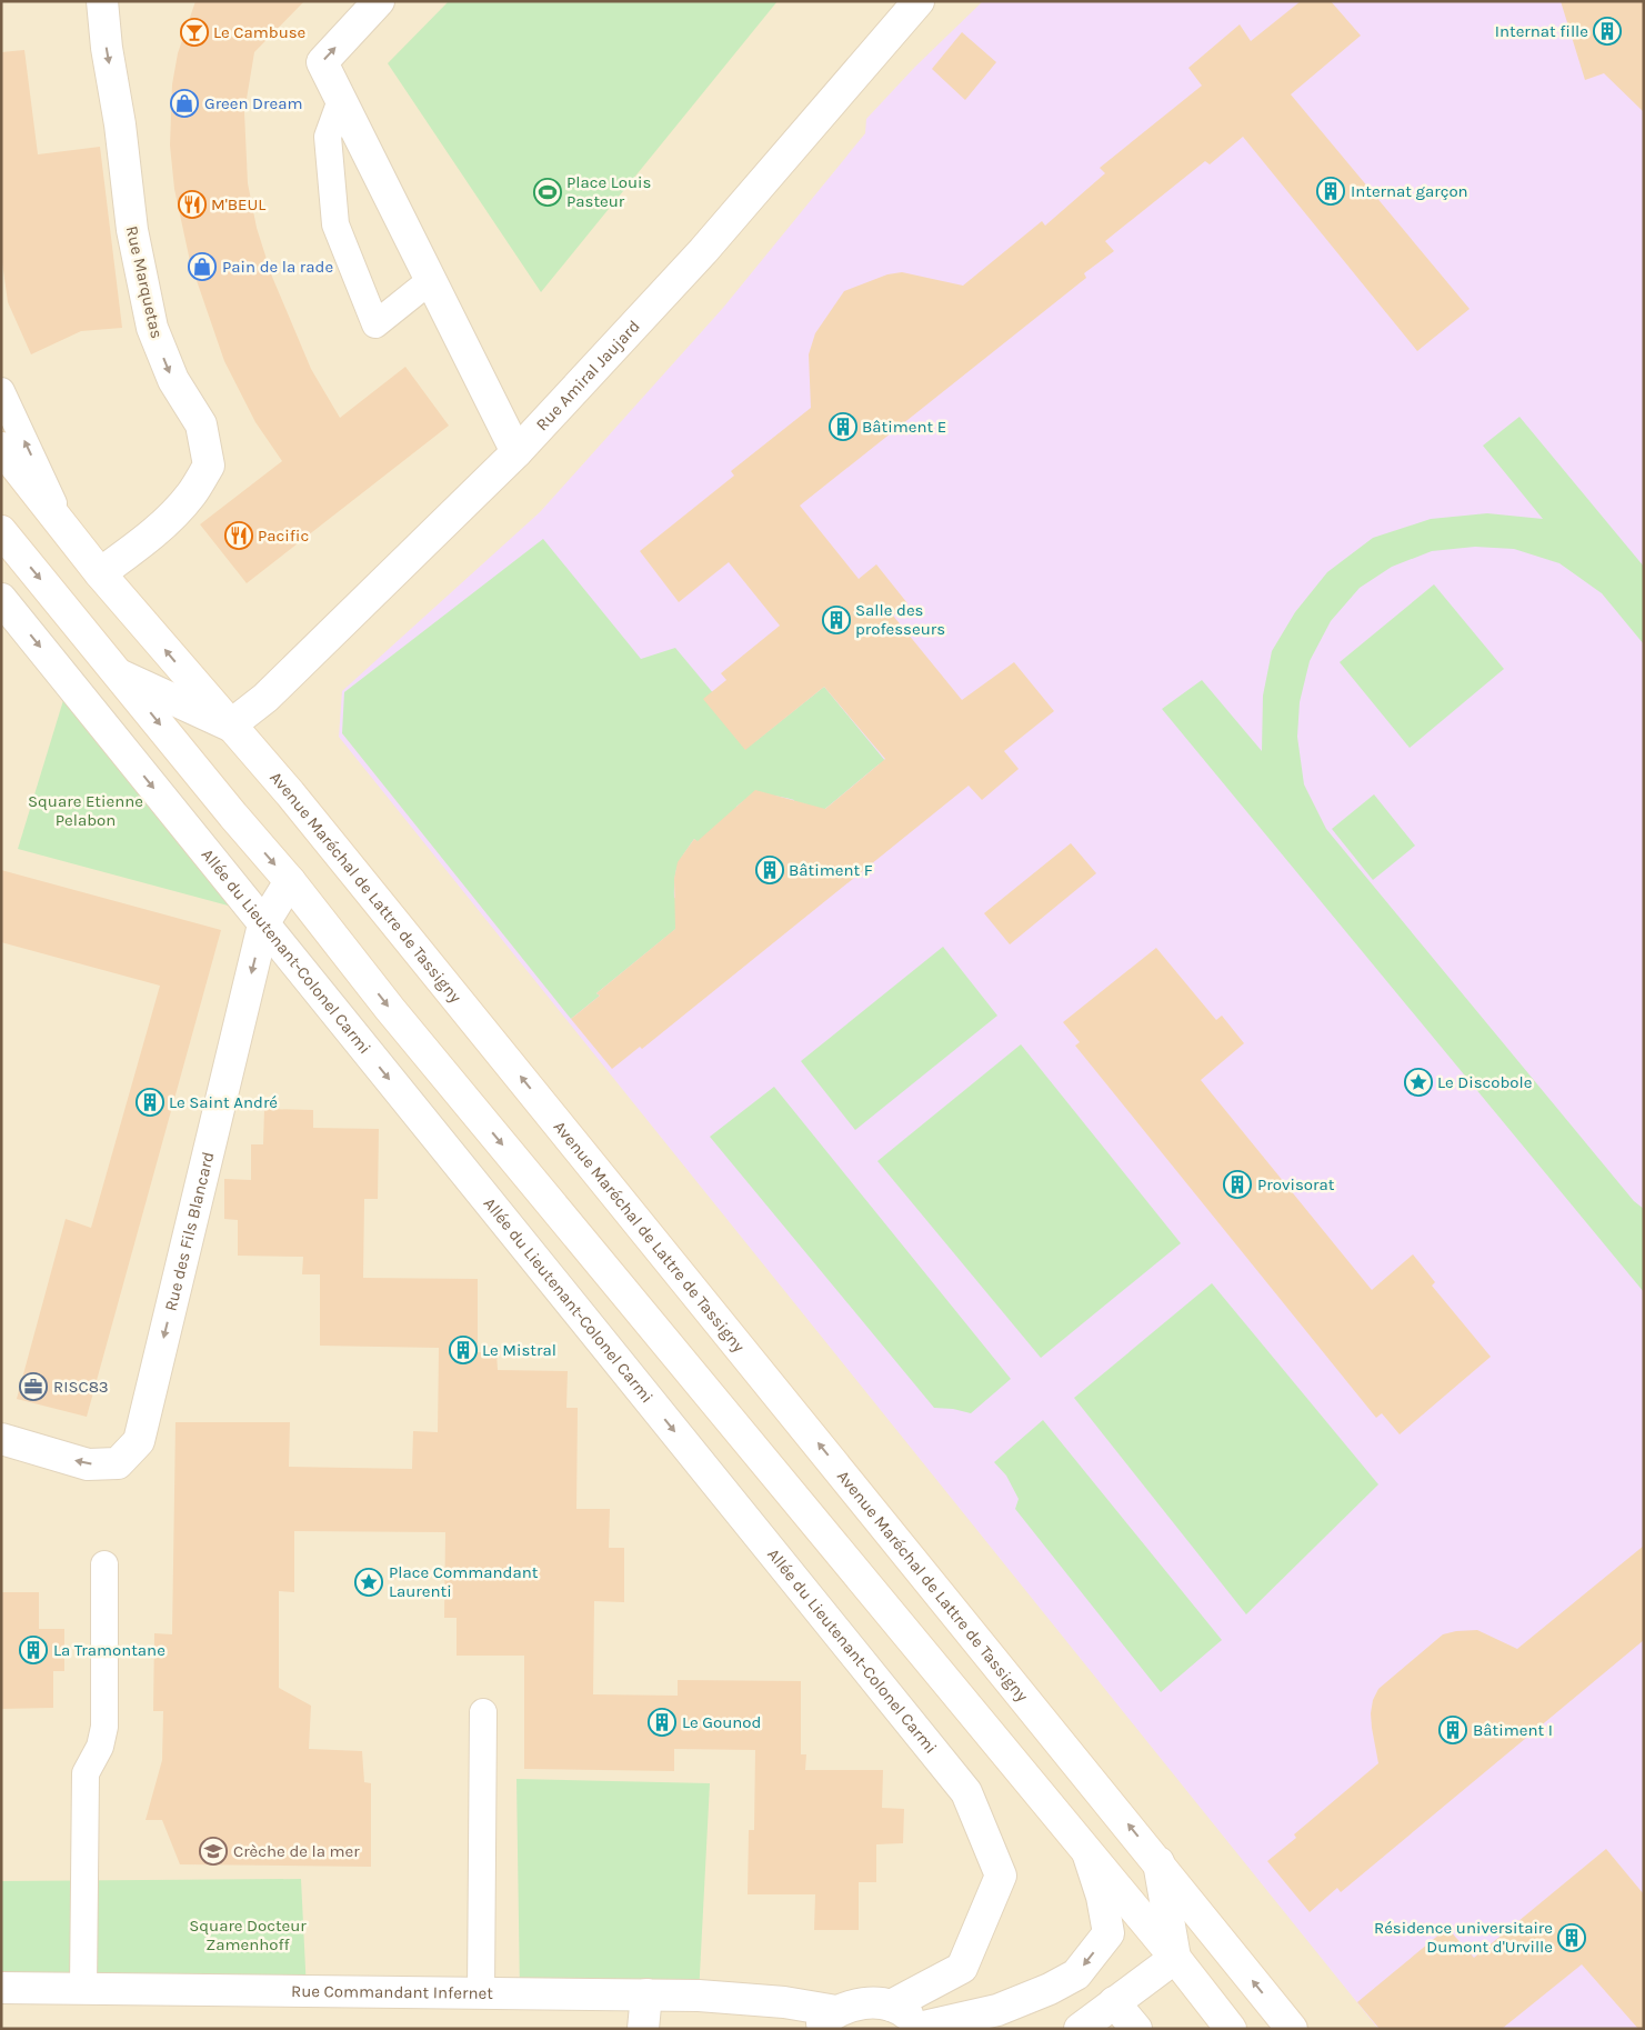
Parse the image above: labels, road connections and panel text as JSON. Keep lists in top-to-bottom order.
{
  "streets": {
    "street": [
      "Rue Marquetas",
      "Rue Amiral Jaujard",
      "Avenue Maréchal de Lattre de Tassigny",
      "Allée du Lieutenant-Colonel Carmi",
      "Rue des Fils Blancard",
      "Rue Commandant Infernet"
    ]
  },
  "crossings": [
    ["Rue Marquetas", "Avenue Maréchal de Lattre de Tassigny"],
    ["Rue Amiral Jaujard", "Avenue Maréchal de Lattre de Tassigny"],
    ["Allée du Lieutenant-Colonel Carmi", "Rue des Fils Blancard"]
  ],
  "one_way": ["Rue Marquetas", "Rue des Fils Blancard"],
  "parks": ["Square Etienne Pelabon", "Square Docteur Zamenhoff"],
  "places": {
    "building": [
      "Internat fille",
      "Internat garçon",
      "Bâtiment E",
      "Salle des professeurs",
      "Bâtiment F",
      "Le Saint André",
      "Provisorat",
      "Le Mistral",
      "La Tramontane",
      "Le Gounod",
      "Bâtiment I",
      "Résidence universitaire Dumont d'Urville"
    ],
    "bar": ["Le Cambuse"],
    "shop": ["Green Dream", "Pain de la rade"],
    "sports": ["Place Louis Pasteur"],
    "restaurant": ["M'BEUL", "Pacific"],
    "place": ["Le Discobole", "Place Commandant Laurenti"],
    "office": ["RISC83"],
    "school or university": ["Crèche de la mer"]
  }
}
